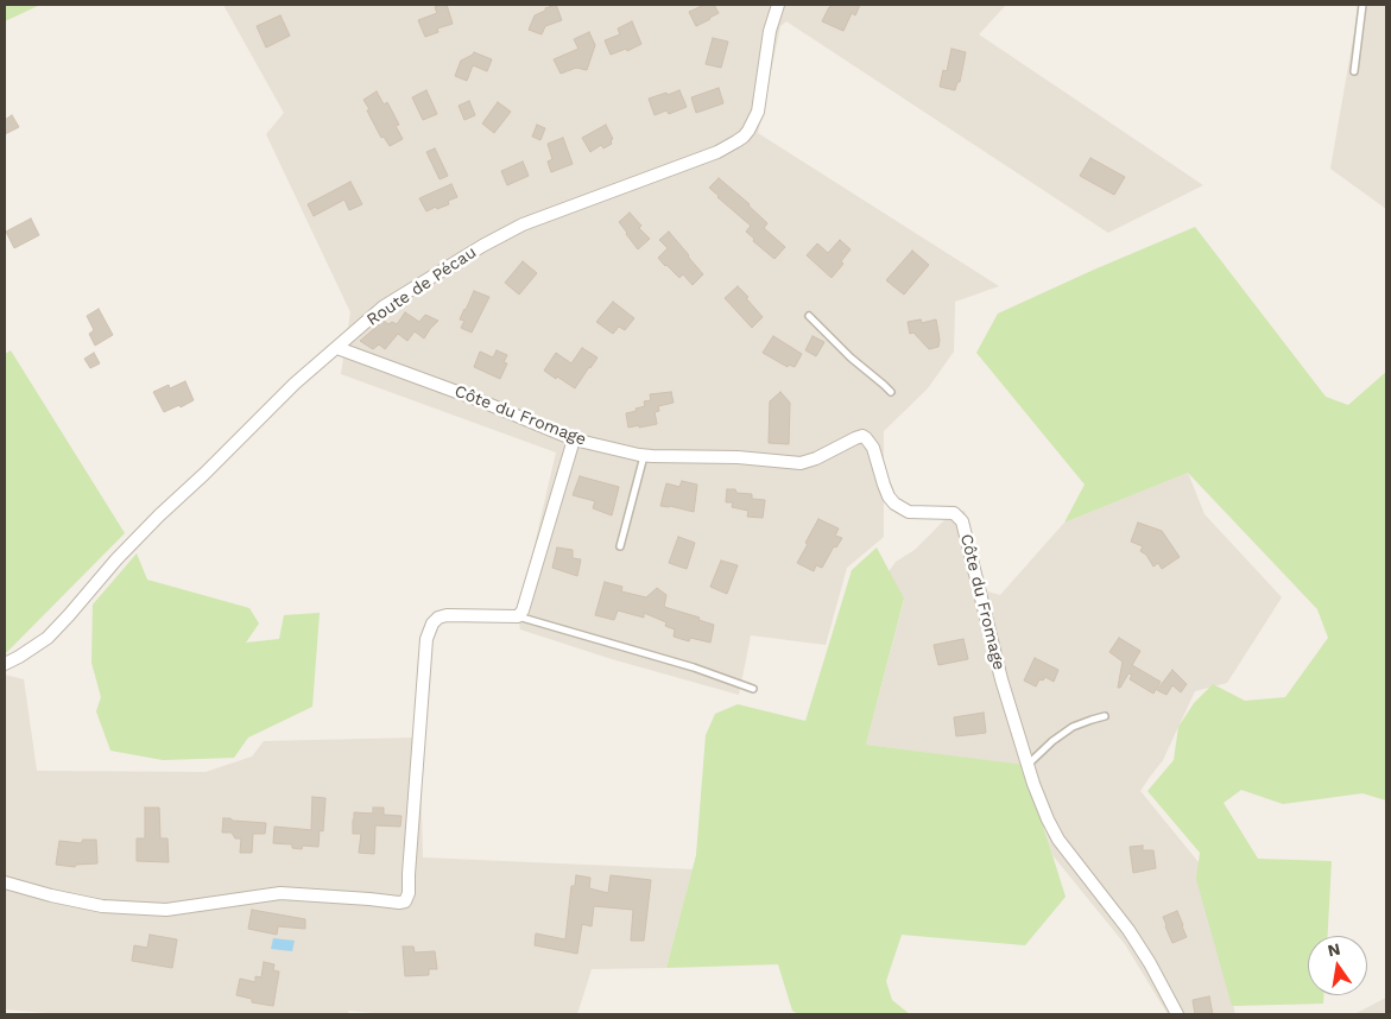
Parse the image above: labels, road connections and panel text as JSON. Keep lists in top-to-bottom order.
{
  "streets": {
    "street": ["Route de Pécau", "Côte du Fromage"]
  },
  "crossings": [
    ["Route de Pécau", "Côte du Fromage"]
  ],
  "north": "top"
}
